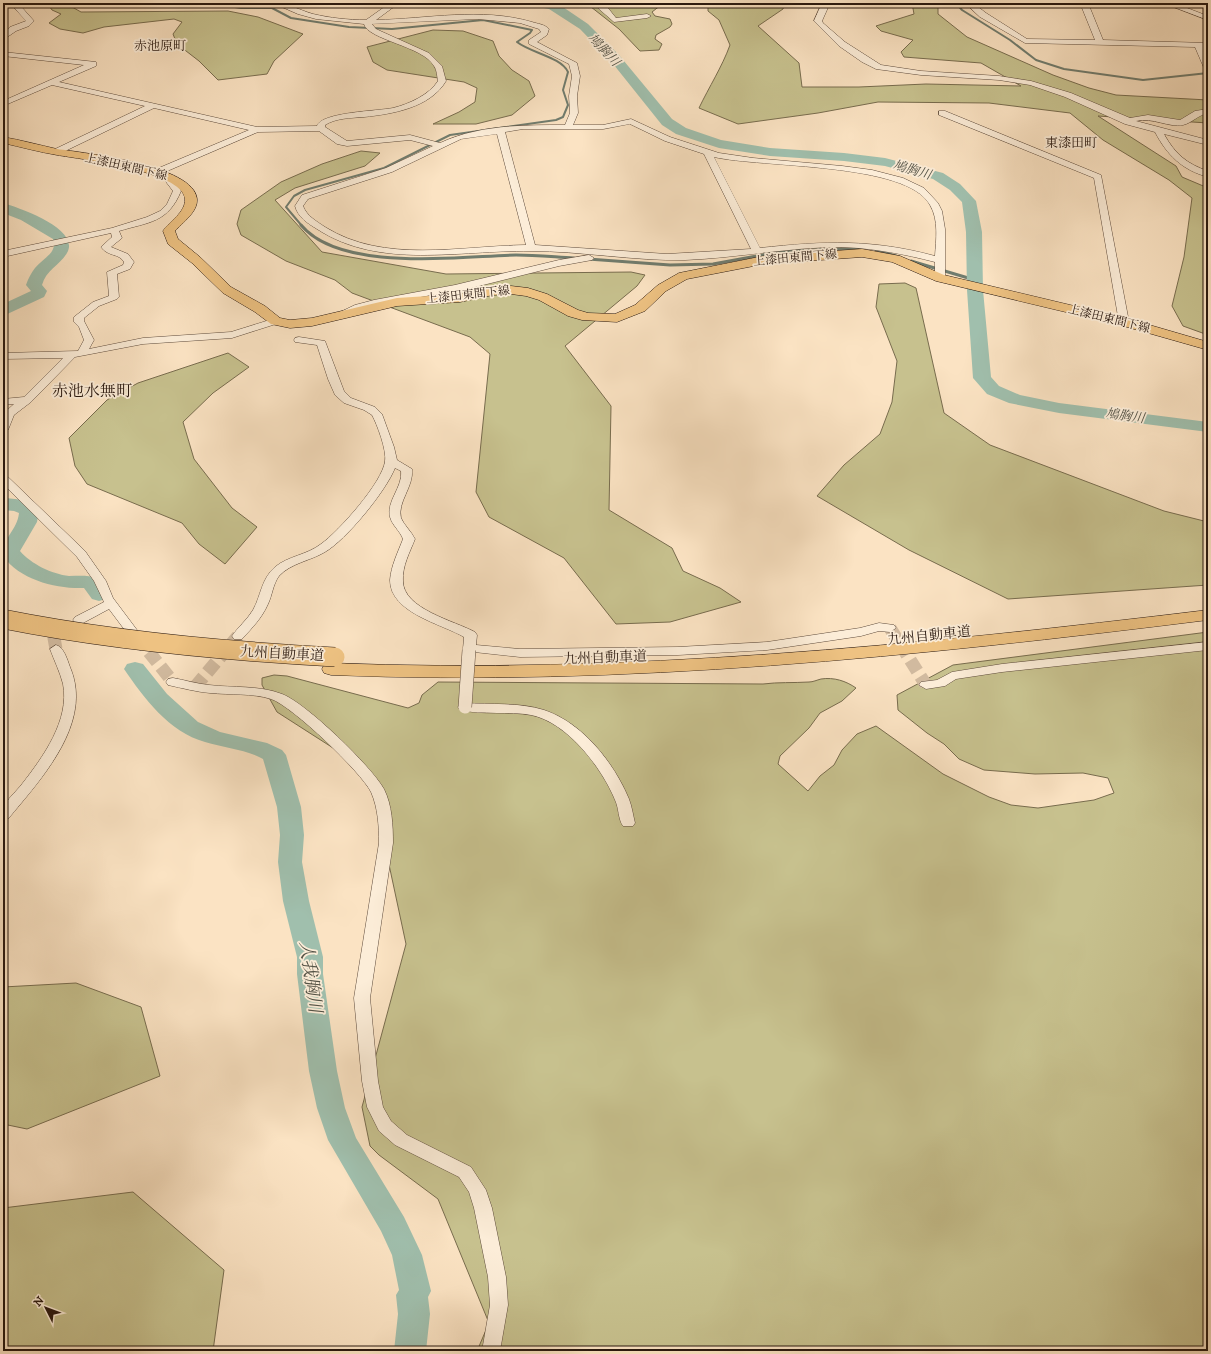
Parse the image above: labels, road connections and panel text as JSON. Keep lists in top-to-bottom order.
{
  "streets": {
    "highway": ["九州自動車道"],
    "main road": ["上漆田東間下線"]
  },
  "districts": ["赤池原町", "東漆田町", "赤池水無町"],
  "water": ["鳩胸川", "人我胸川"],
  "north": "top left"
}
